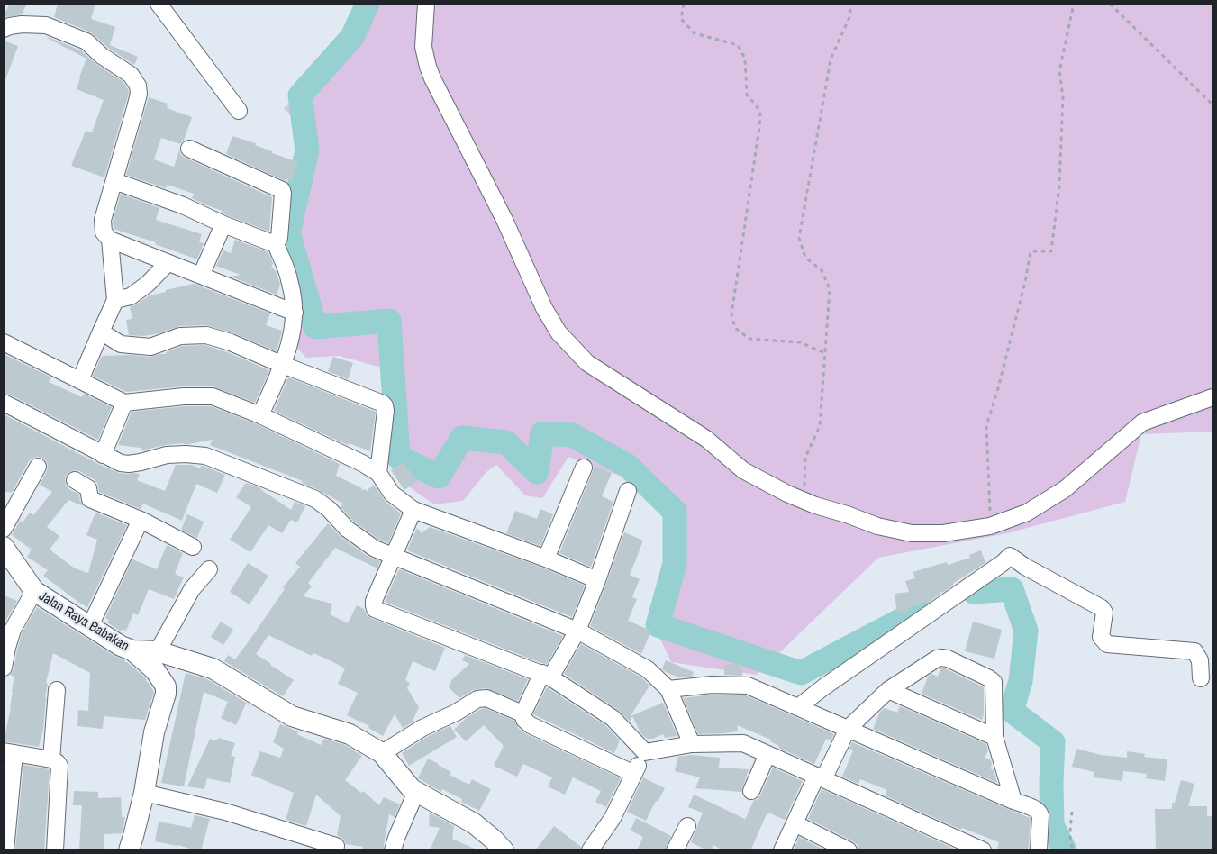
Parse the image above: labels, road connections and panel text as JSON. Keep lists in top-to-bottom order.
{
  "streets": {
    "street": ["Jalan Raya Babakan"]
  }
}
